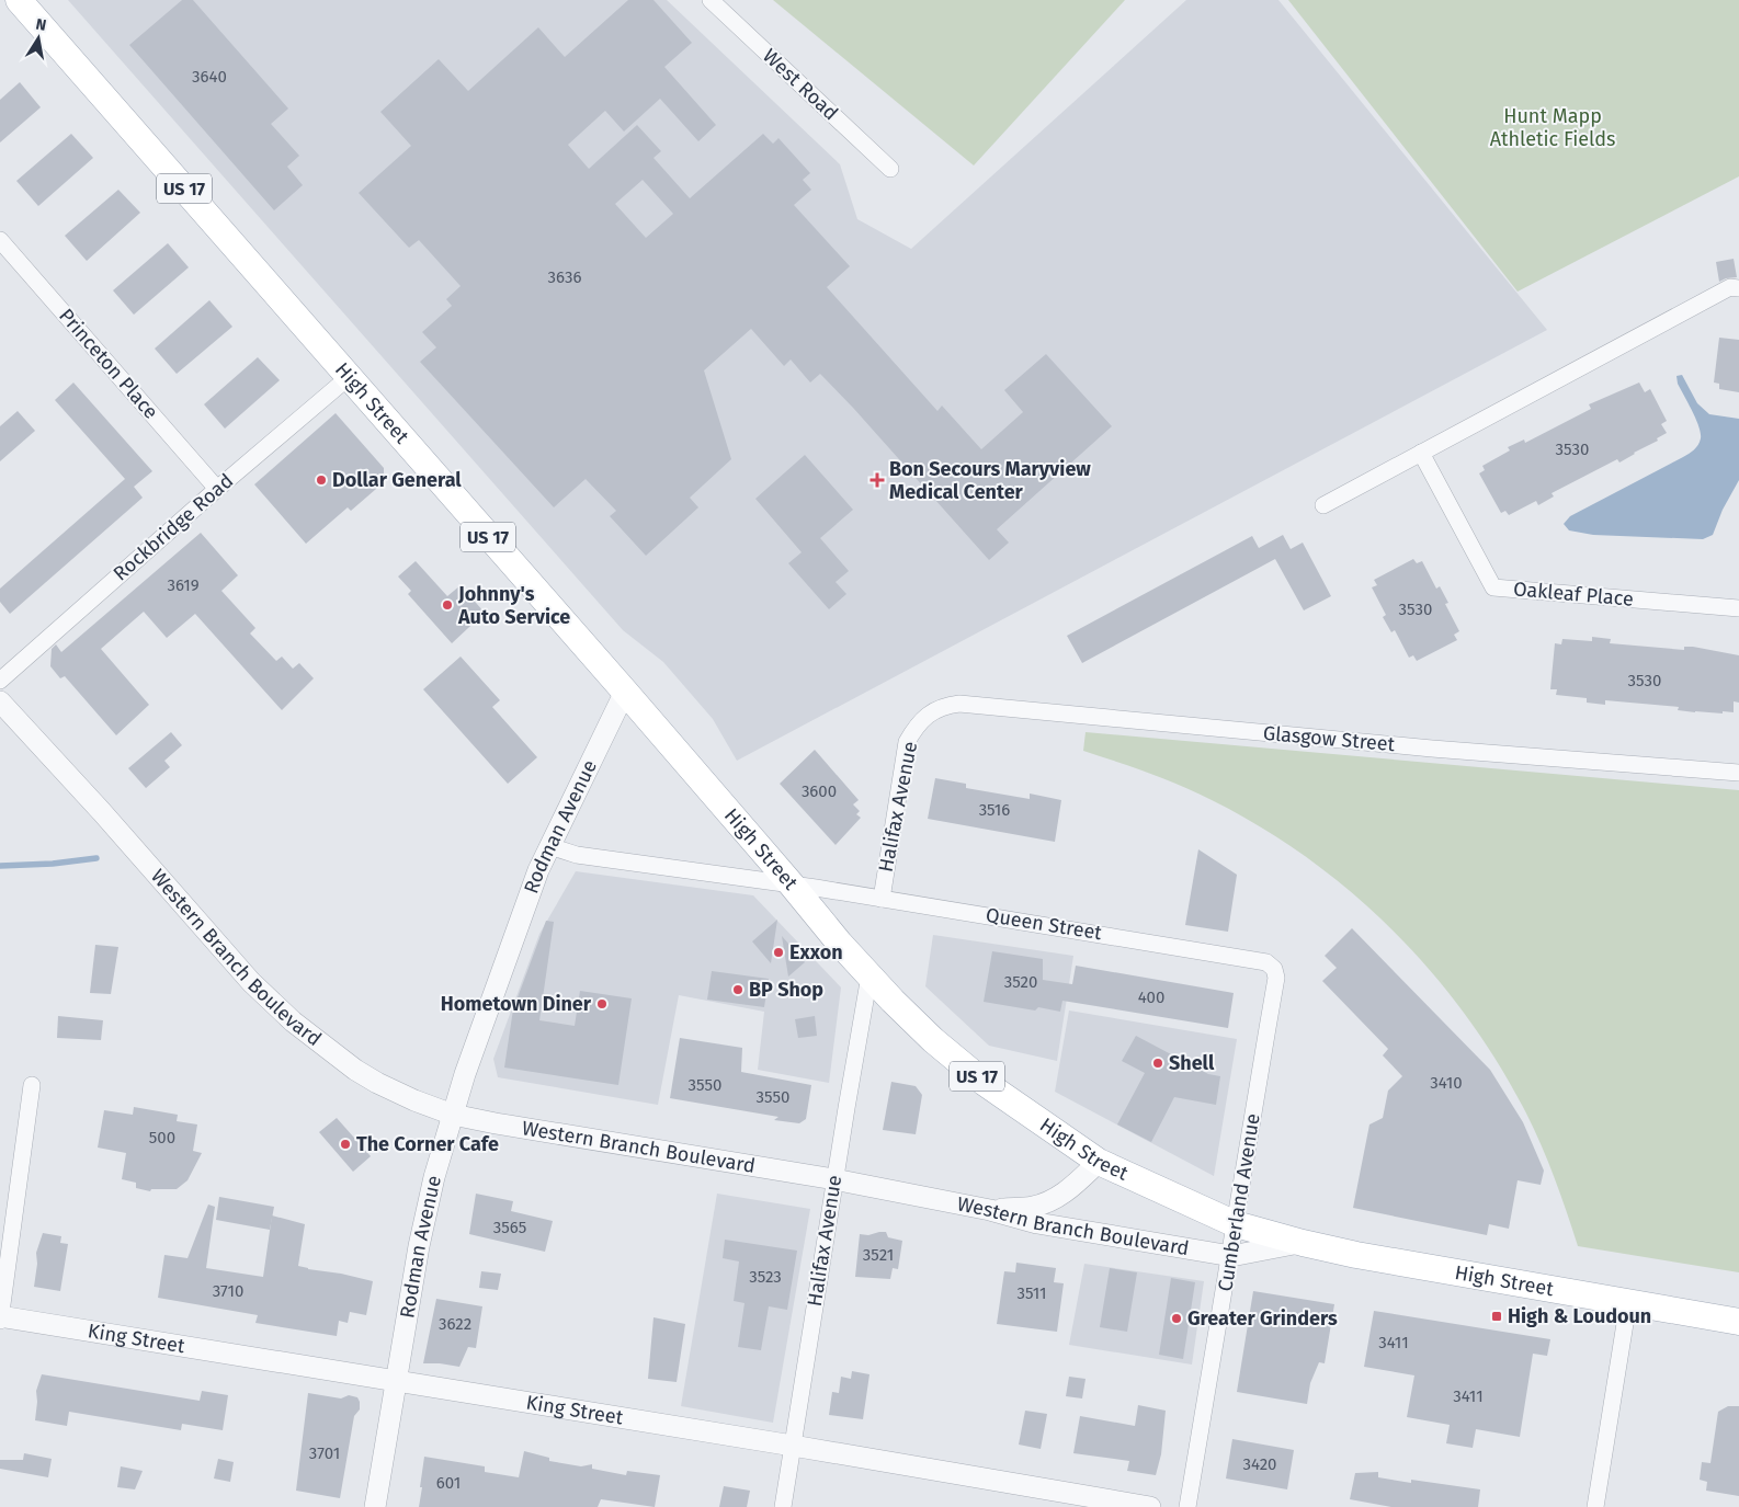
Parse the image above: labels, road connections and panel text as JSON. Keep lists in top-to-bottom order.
{
  "streets": {
    "main road": ["US 17", "High Street"],
    "street": [
      "West Road",
      "Princeton Place",
      "Rockbridge Road",
      "Oakleaf Place",
      "Glasgow Street",
      "Halifax Avenue",
      "Rodman Avenue",
      "Queen Street",
      "Western Branch Boulevard",
      "Cumberland Avenue",
      "King Street"
    ]
  },
  "crossings": [
    ["Princeton Place", "Rockbridge Road"],
    ["High Street", "Rockbridge Road"],
    ["High Street", "Halifax Avenue"],
    ["High Street", "Rodman Avenue"],
    ["High Street", "Queen Street"],
    ["High Street", "Western Branch Boulevard"],
    ["High Street", "Cumberland Avenue"],
    ["Glasgow Street", "Halifax Avenue"],
    ["Halifax Avenue", "Queen Street"],
    ["Halifax Avenue", "Western Branch Boulevard"],
    ["Halifax Avenue", "King Street"],
    ["Rodman Avenue", "Queen Street"],
    ["Rodman Avenue", "Western Branch Boulevard"],
    ["Rodman Avenue", "King Street"],
    ["Queen Street", "Cumberland Avenue"],
    ["Western Branch Boulevard", "Cumberland Avenue"]
  ],
  "parks": ["Hunt Mapp Athletic Fields"],
  "places": {
    "other": [
      "Dollar General",
      "Johnny's Auto Service",
      "Exxon",
      "BP Shop",
      "Hometown Diner",
      "Shell",
      "The Corner Cafe",
      "Greater Grinders"
    ],
    "health": ["Bon Secours Maryview Medical Center"],
    "transit": ["High & Loudoun"]
  },
  "house_numbers": [
    "3640",
    "3636",
    "3530",
    "3619",
    "3530",
    "3530",
    "3600",
    "3516",
    "3520",
    "400",
    "3410",
    "3550",
    "3550",
    "500",
    "3565",
    "3521",
    "3523",
    "3710",
    "3511",
    "3622",
    "3411",
    "3411",
    "3701",
    "3420",
    "601"
  ],
  "north": "top"
}
